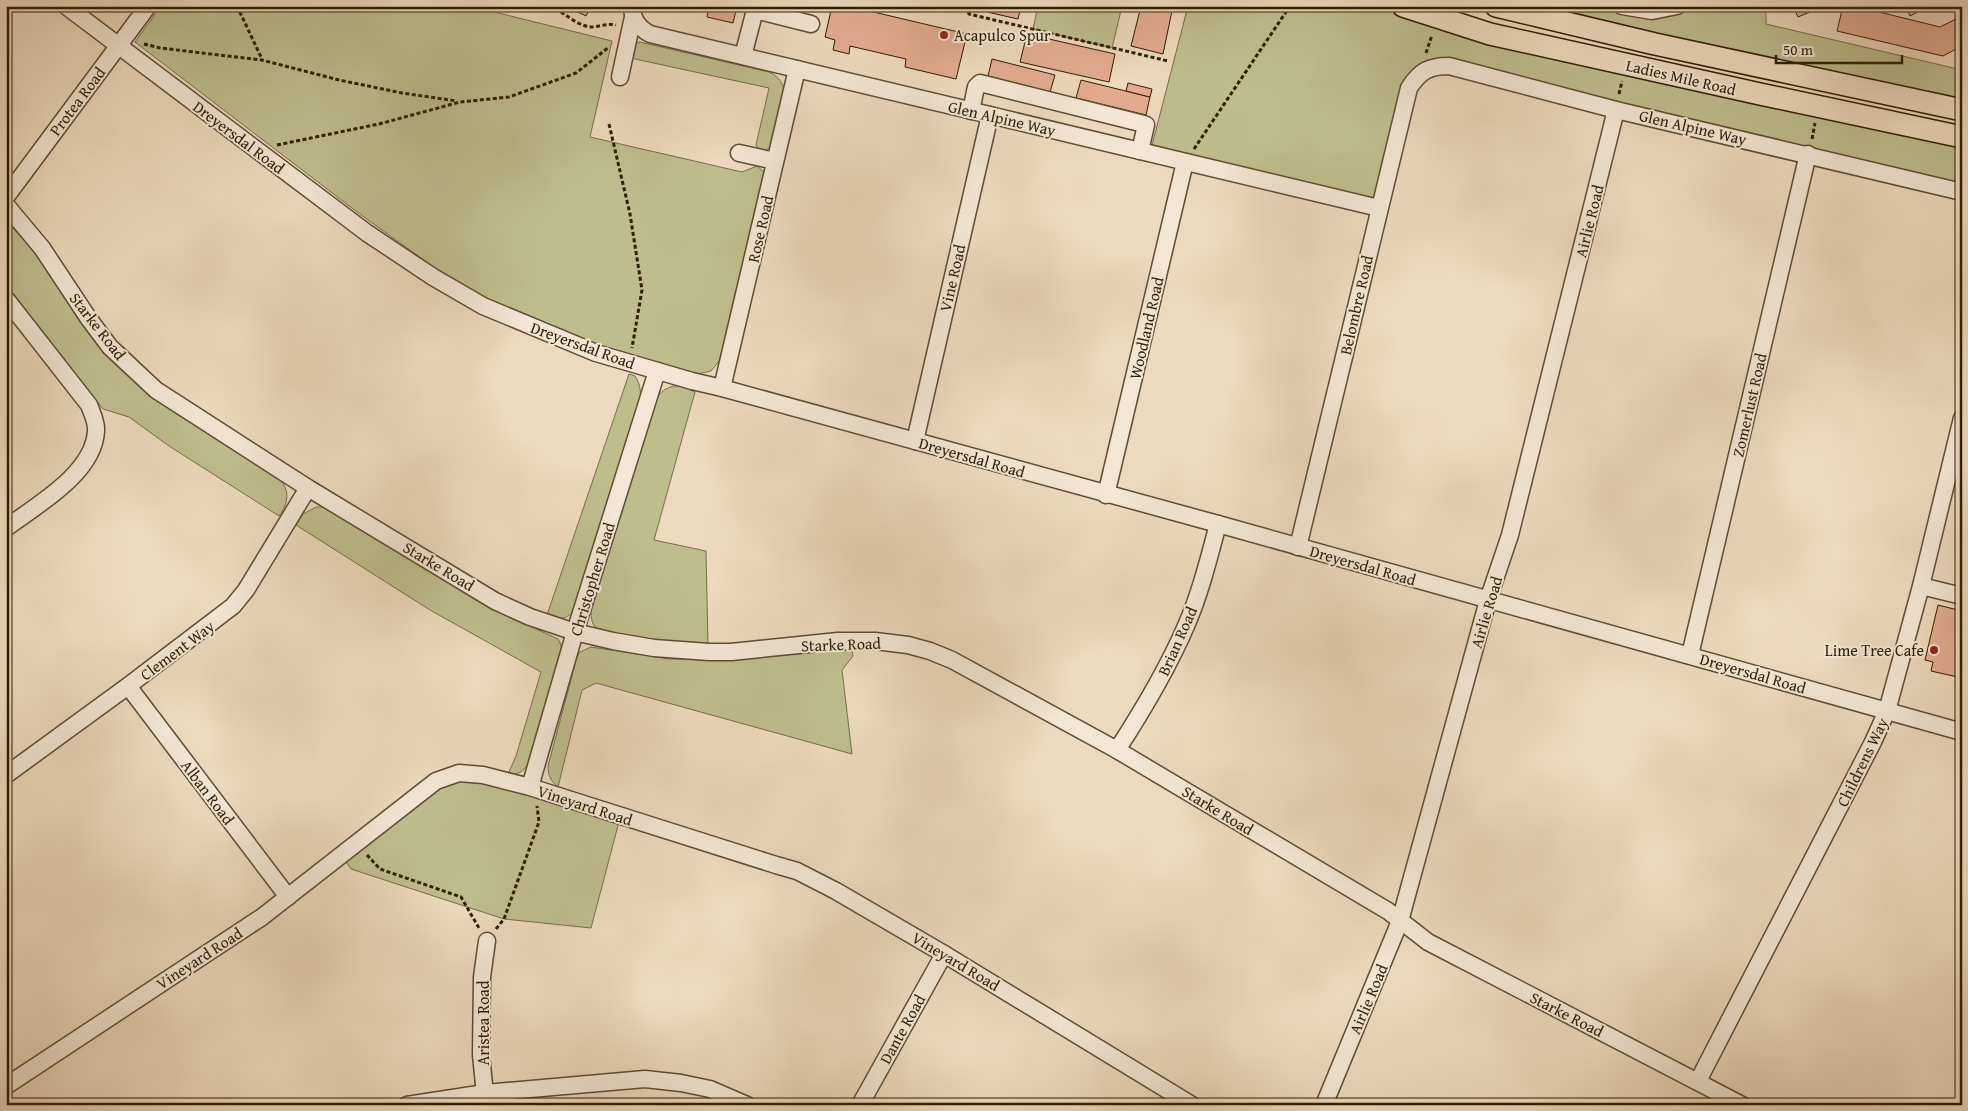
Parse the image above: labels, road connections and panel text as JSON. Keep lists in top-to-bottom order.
{
  "streets": {
    "main road": ["Ladies Mile Road"],
    "street": [
      "Protea Road",
      "Glen Alpine Way",
      "Dreyersdal Road",
      "Airlie Road",
      "Rose Road",
      "Vine Road",
      "Belombre Road",
      "Starke Road",
      "Woodland Road",
      "Zomerlust Road",
      "Christopher Road",
      "Brian Road",
      "Clement Way",
      "Childrens Way",
      "Alban Road",
      "Vineyard Road",
      "Aristea Road",
      "Dante Road"
    ]
  },
  "crossings": [
    ["Protea Road", "Dreyersdal Road"],
    ["Glen Alpine Way", "Airlie Road"],
    ["Glen Alpine Way", "Rose Road"],
    ["Glen Alpine Way", "Vine Road"],
    ["Glen Alpine Way", "Belombre Road"],
    ["Glen Alpine Way", "Woodland Road"],
    ["Glen Alpine Way", "Zomerlust Road"],
    ["Dreyersdal Road", "Airlie Road"],
    ["Dreyersdal Road", "Rose Road"],
    ["Dreyersdal Road", "Vine Road"],
    ["Dreyersdal Road", "Belombre Road"],
    ["Dreyersdal Road", "Woodland Road"],
    ["Dreyersdal Road", "Zomerlust Road"],
    ["Dreyersdal Road", "Christopher Road"],
    ["Dreyersdal Road", "Brian Road"],
    ["Dreyersdal Road", "Childrens Way"],
    ["Airlie Road", "Starke Road"],
    ["Starke Road", "Christopher Road"],
    ["Starke Road", "Brian Road"],
    ["Starke Road", "Clement Way"],
    ["Starke Road", "Childrens Way"],
    ["Christopher Road", "Vineyard Road"],
    ["Clement Way", "Alban Road"],
    ["Alban Road", "Vineyard Road"],
    ["Vineyard Road", "Dante Road"]
  ],
  "places": ["Acapulco Spur", "Lime Tree Cafe"],
  "scale_bar": "50 m"
}
